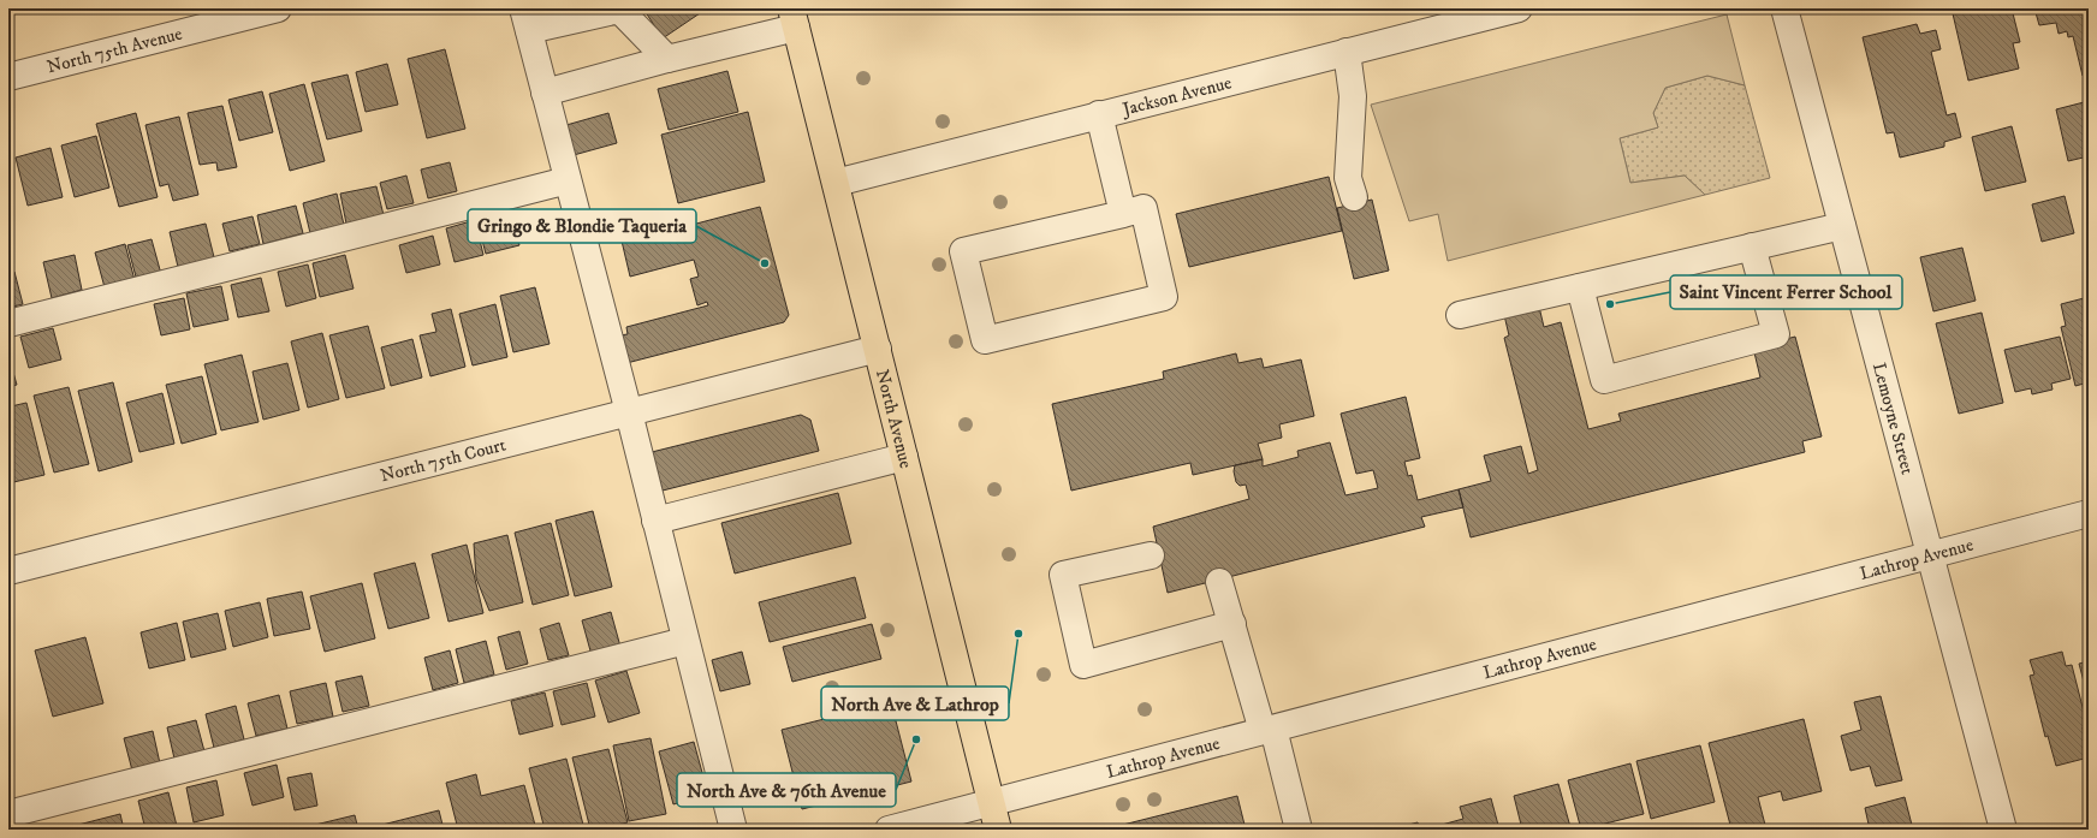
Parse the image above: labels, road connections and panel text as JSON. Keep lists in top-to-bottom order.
{
  "streets": {
    "main road": ["North Avenue"],
    "street": [
      "North 75th Avenue",
      "Jackson Avenue",
      "Lemoyne Street",
      "North 75th Court",
      "Lathrop Avenue"
    ]
  },
  "crossings": [
    ["Jackson Avenue", "North Avenue"],
    ["North Avenue", "North 75th Court"],
    ["North Avenue", "Lathrop Avenue"],
    ["Lemoyne Street", "Lathrop Avenue"]
  ],
  "places": [
    "Gringo & Blondie Taqueria",
    "Saint Vincent Ferrer School",
    "North Ave & Lathrop",
    "North Ave & 76th Avenue"
  ]
}
